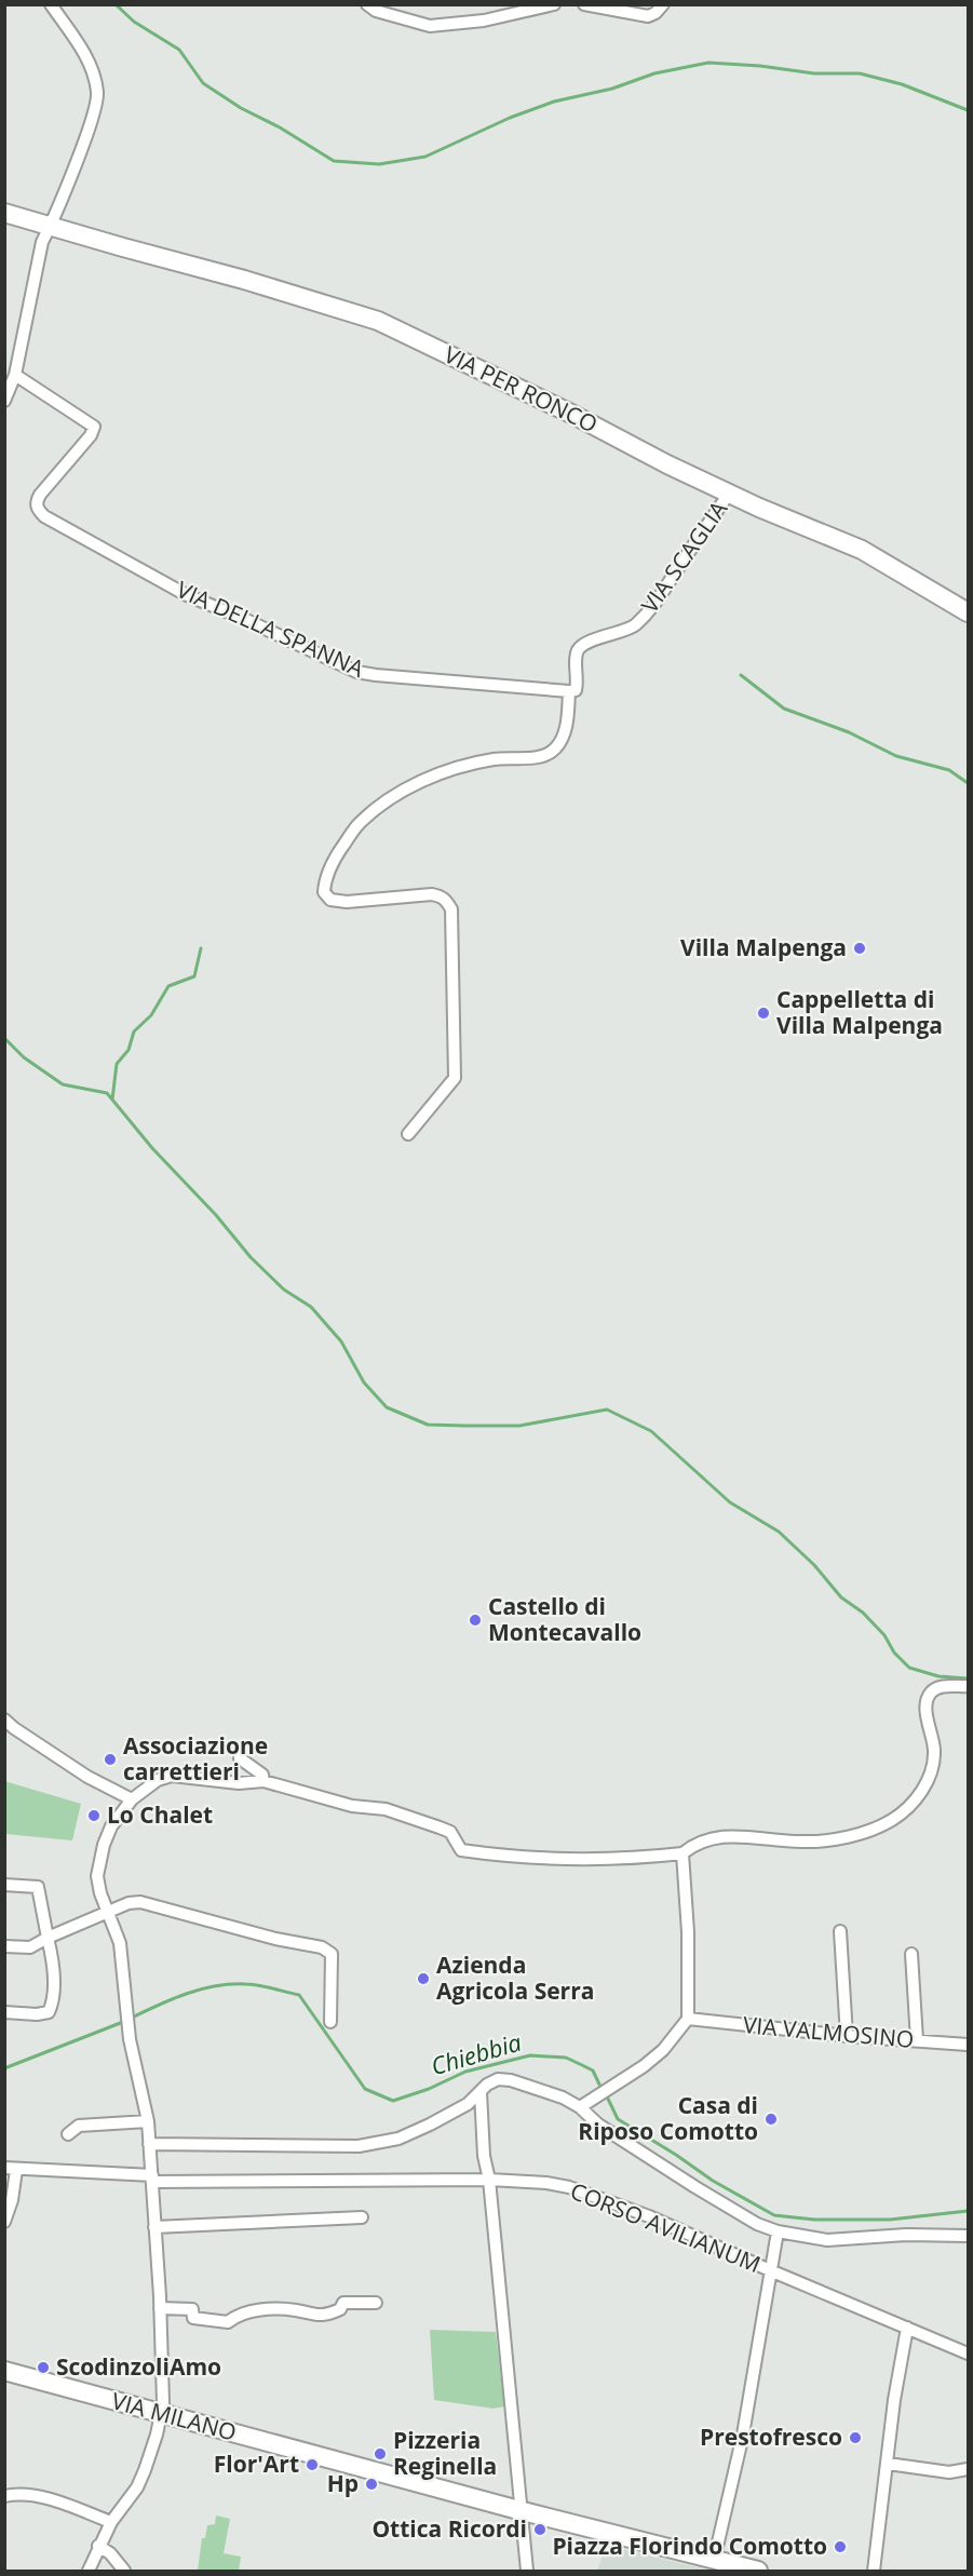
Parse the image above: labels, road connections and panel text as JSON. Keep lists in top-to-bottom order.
{
  "streets": {
    "street": [
      "VIA PER RONCO",
      "VIA SCAGLIA",
      "VIA DELLA SPANNA",
      "VIA VALMOSINO",
      "CORSO AVILIANUM",
      "VIA MILANO"
    ]
  },
  "crossings": [
    ["VIA PER RONCO", "VIA SCAGLIA"],
    ["VIA SCAGLIA", "VIA DELLA SPANNA"]
  ],
  "water": ["Chiebbia"],
  "places": [
    "Villa Malpenga",
    "Cappelletta di Villa Malpenga",
    "Castello di Montecavallo",
    "Associazione carrettieri",
    "Lo Chalet",
    "Azienda Agricola Serra",
    "Casa di Riposo Comotto",
    "ScodinzoliAmo",
    "Prestofresco",
    "Pizzeria Reginella",
    "Flor'Art",
    "Hp",
    "Ottica Ricordi",
    "Piazza Florindo Comotto"
  ]
}
